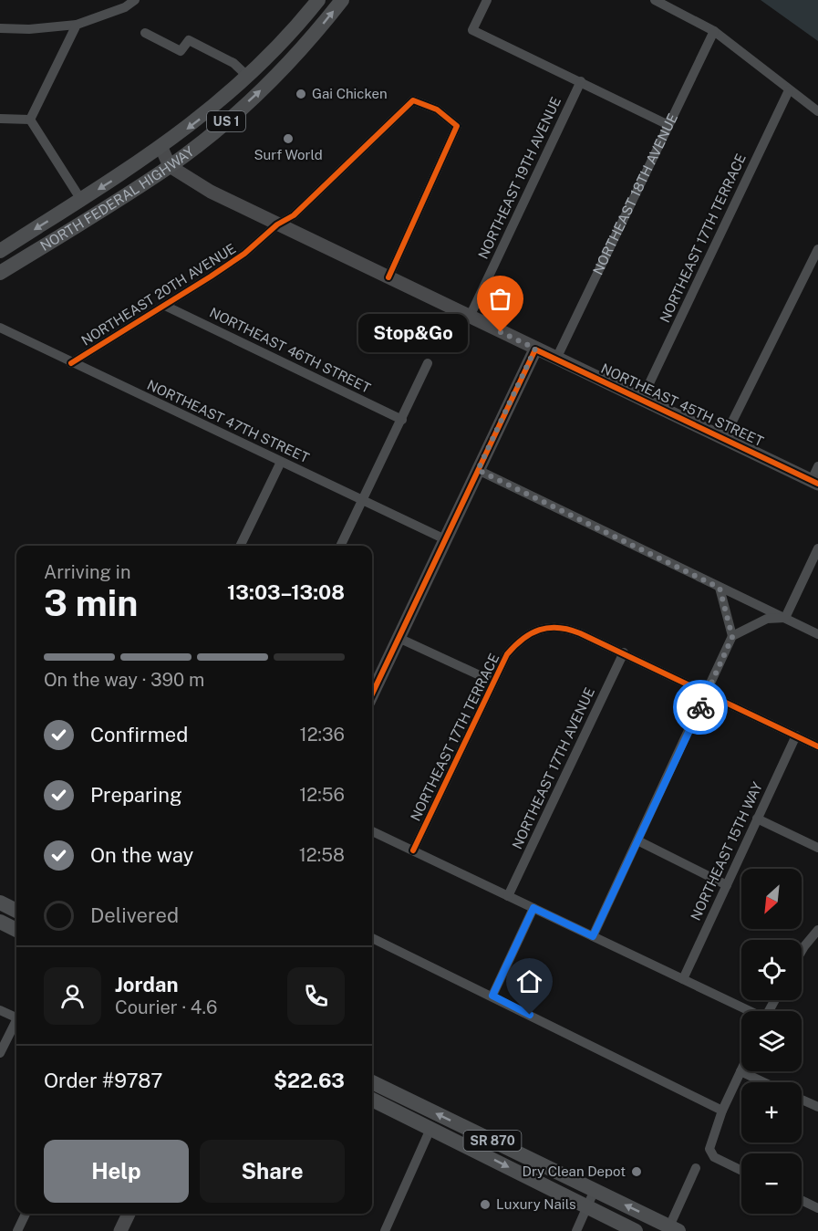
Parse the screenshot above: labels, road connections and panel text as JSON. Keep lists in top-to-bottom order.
{
  "streets": {
    "main road": ["US 1", "NORTH FEDERAL HIGHWAY", "SR 870"],
    "street": [
      "NORTHEAST 19TH AVENUE",
      "NORTHEAST 18TH AVENUE",
      "NORTHEAST 17TH TERRACE",
      "NORTHEAST 20TH AVENUE",
      "NORTHEAST 46TH STREET",
      "NORTHEAST 45TH STREET",
      "NORTHEAST 47TH STREET",
      "NORTHEAST 17TH AVENUE",
      "NORTHEAST 15TH WAY"
    ]
  },
  "crossings": [
    ["NORTHEAST 19TH AVENUE", "NORTHEAST 45TH STREET"],
    ["NORTHEAST 18TH AVENUE", "NORTHEAST 45TH STREET"],
    ["NORTH FEDERAL HIGHWAY", "NORTHEAST 45TH STREET"],
    ["NORTHEAST 17TH TERRACE", "NORTHEAST 45TH STREET"],
    ["NORTHEAST 17TH TERRACE", "NORTHEAST 17TH AVENUE"],
    ["NORTHEAST 20TH AVENUE", "NORTHEAST 46TH STREET"],
    ["NORTHEAST 20TH AVENUE", "NORTHEAST 45TH STREET"],
    ["NORTHEAST 20TH AVENUE", "NORTHEAST 47TH STREET"]
  ],
  "places": [
    "Gai Chicken",
    "Surf World",
    "Stop&Go",
    "Dry Clean Depot",
    "Luxury Nails"
  ],
  "north": "bottom left",
  "page": {
    "bubble": "Stop&Go",
    "heading": ["3 min", "Arriving in", "13:03–13:08"],
    "panel": [
      "Jordan",
      "Courier · 4.6",
      "Order #9787",
      "$22.63"
    ],
    "bar": "On the way · 390 m",
    "list": [
      ["Confirmed", "12:36"],
      ["Preparing", "12:56"],
      ["On the way", "12:58"],
      "Delivered"
    ],
    "map_buttons": ["+", "−"],
    "buttons": ["Help", "Share"]
  }
}
